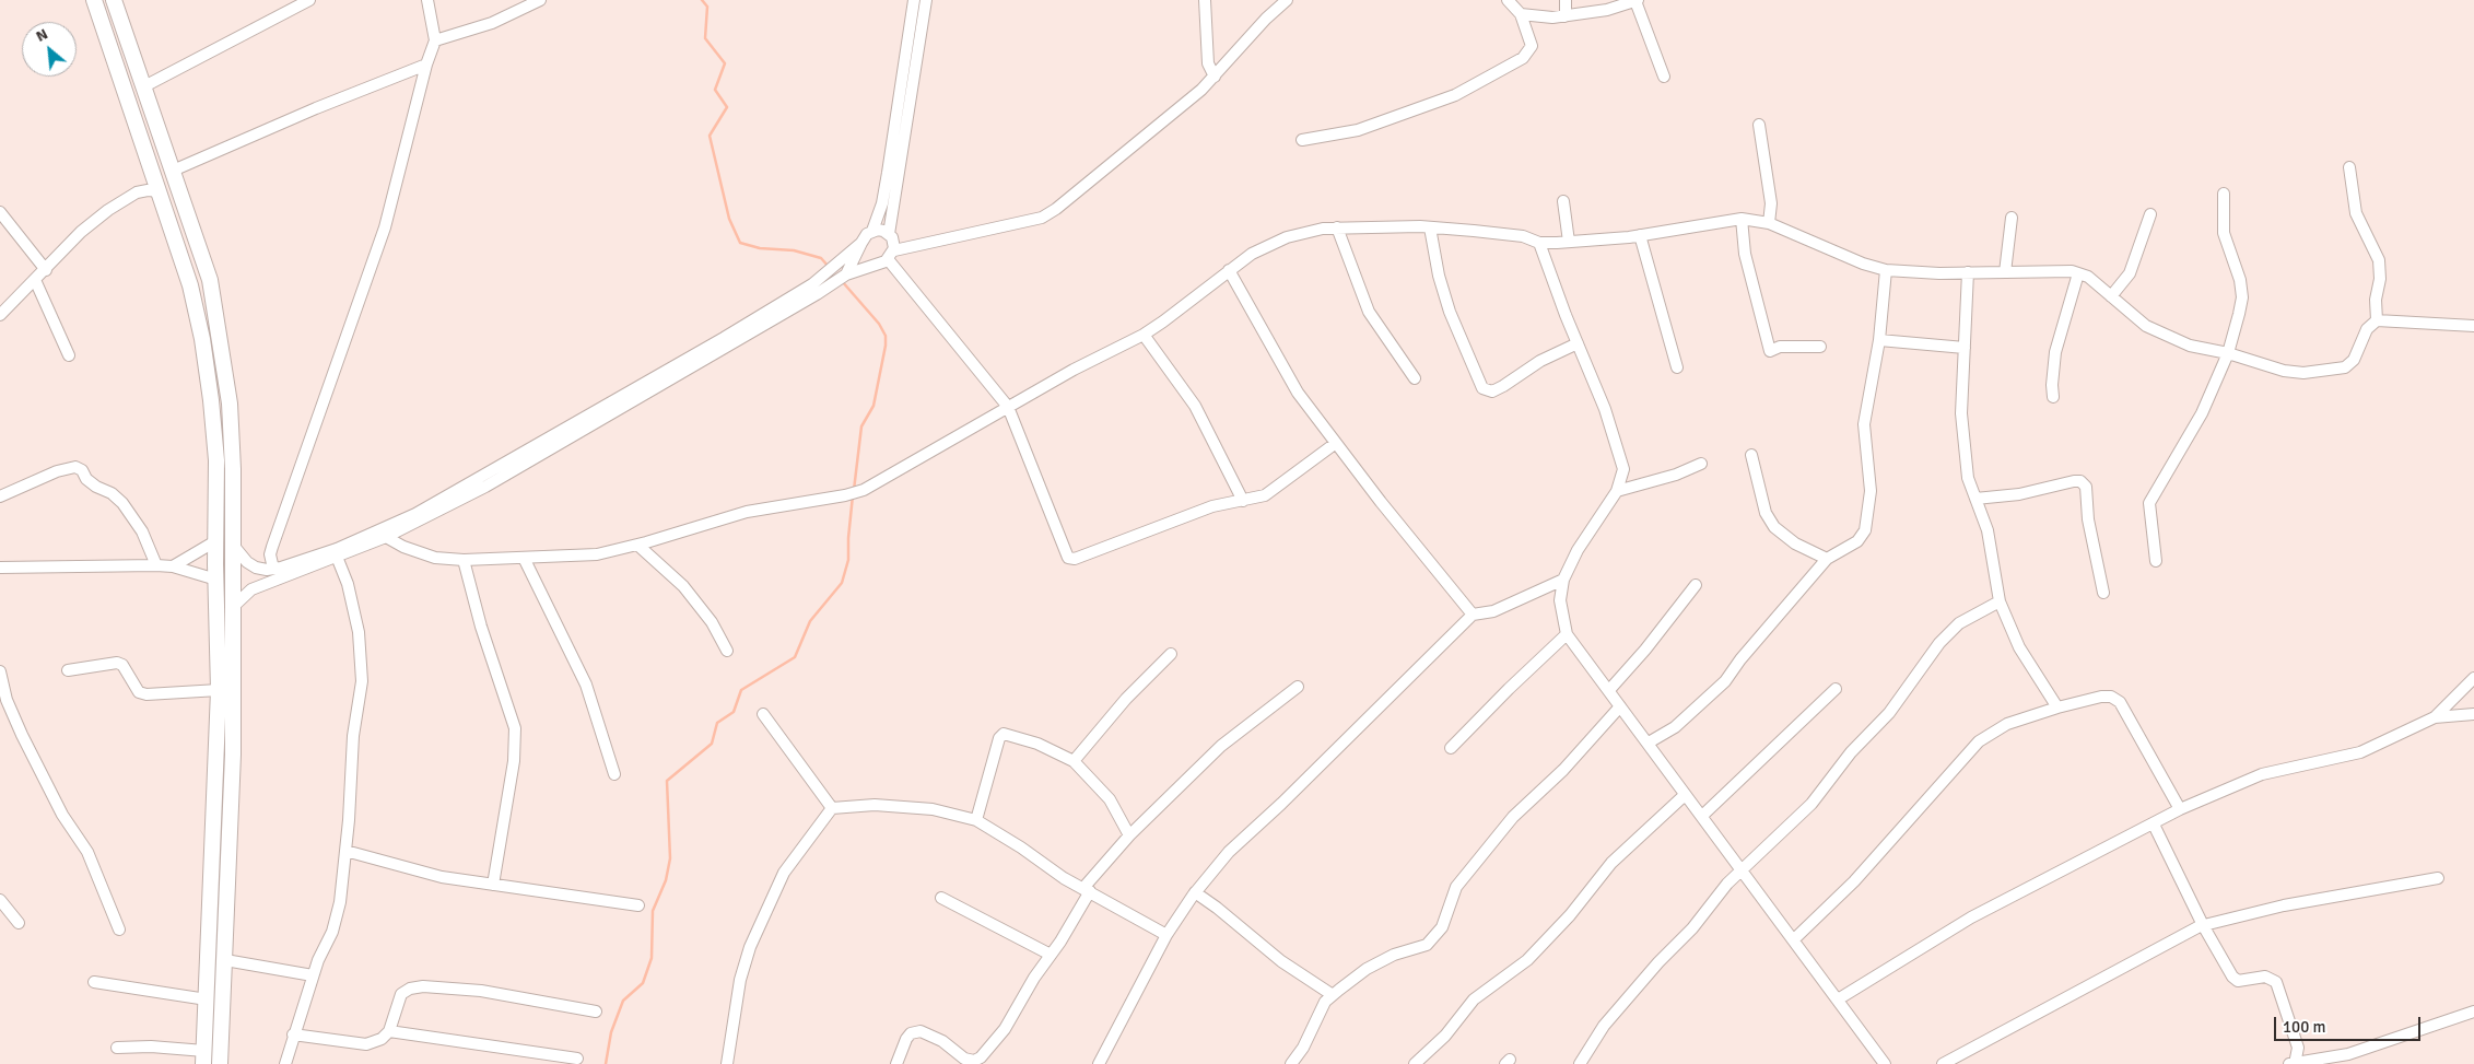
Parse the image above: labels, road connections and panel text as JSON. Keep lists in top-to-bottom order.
{
  "scale_bar": "100 m",
  "north": "top left"
}
